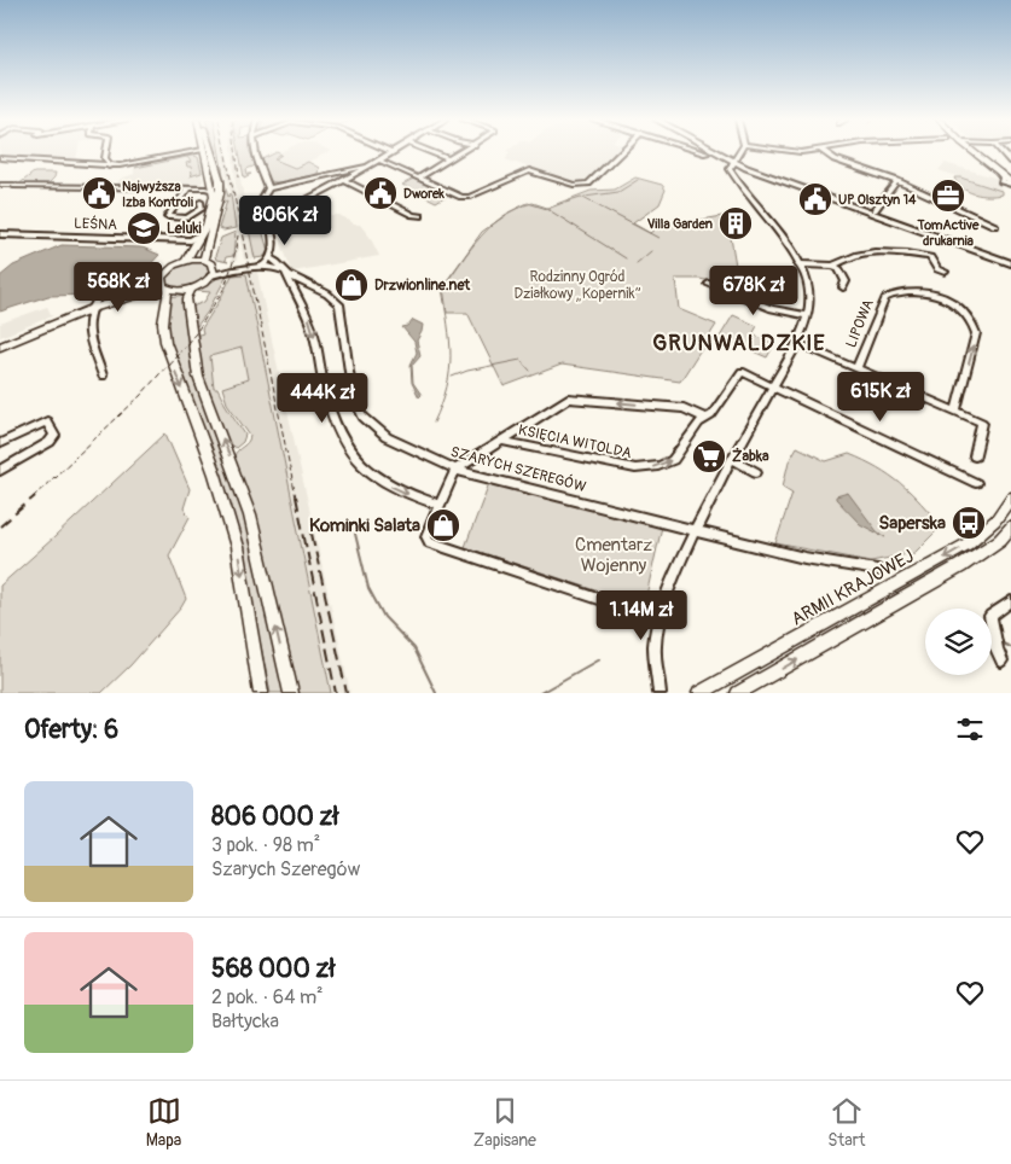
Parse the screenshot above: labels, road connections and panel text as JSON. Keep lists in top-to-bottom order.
{
  "streets": {
    "main road": ["ARMII KRAJOWEJ"],
    "street": [
      "LEŚNA",
      "LIPOWA",
      "KSIĘCIA WITOLDA",
      "SZARYCH SZEREGÓW"
    ]
  },
  "districts": ["GRUNWALDZKIE"],
  "parks": ["Rodzinny Ogród Działkowy „Kopernik”", "Cmentarz Wojenny"],
  "places": {
    "public building": ["Najwyższa Izba Kontroli", "Dworek", "UP Olsztyn 14"],
    "office": ["TomActive drukarnia"],
    "building": ["Villa Garden"],
    "school or university": ["Leluki"],
    "shop": ["Drzwionline.net", "Kominki Salata"],
    "supermarket": ["Żabka"],
    "bus stop": ["Saperska"]
  },
  "page": {
    "price": [
      "806K zł",
      "568K zł",
      "678K zł",
      "615K zł",
      "444K zł",
      "1.14M zł"
    ],
    "heading": "Oferty: 6",
    "list": [
      {
        "name": "806 000 zł",
        "note": "3 pok. · 98 m² · Szarych Szeregów"
      },
      {
        "name": "568 000 zł",
        "note": "2 pok. · 64 m² · Bałtycka"
      }
    ],
    "tabs": ["Mapa", "Zapisane", "Start"]
  }
}
